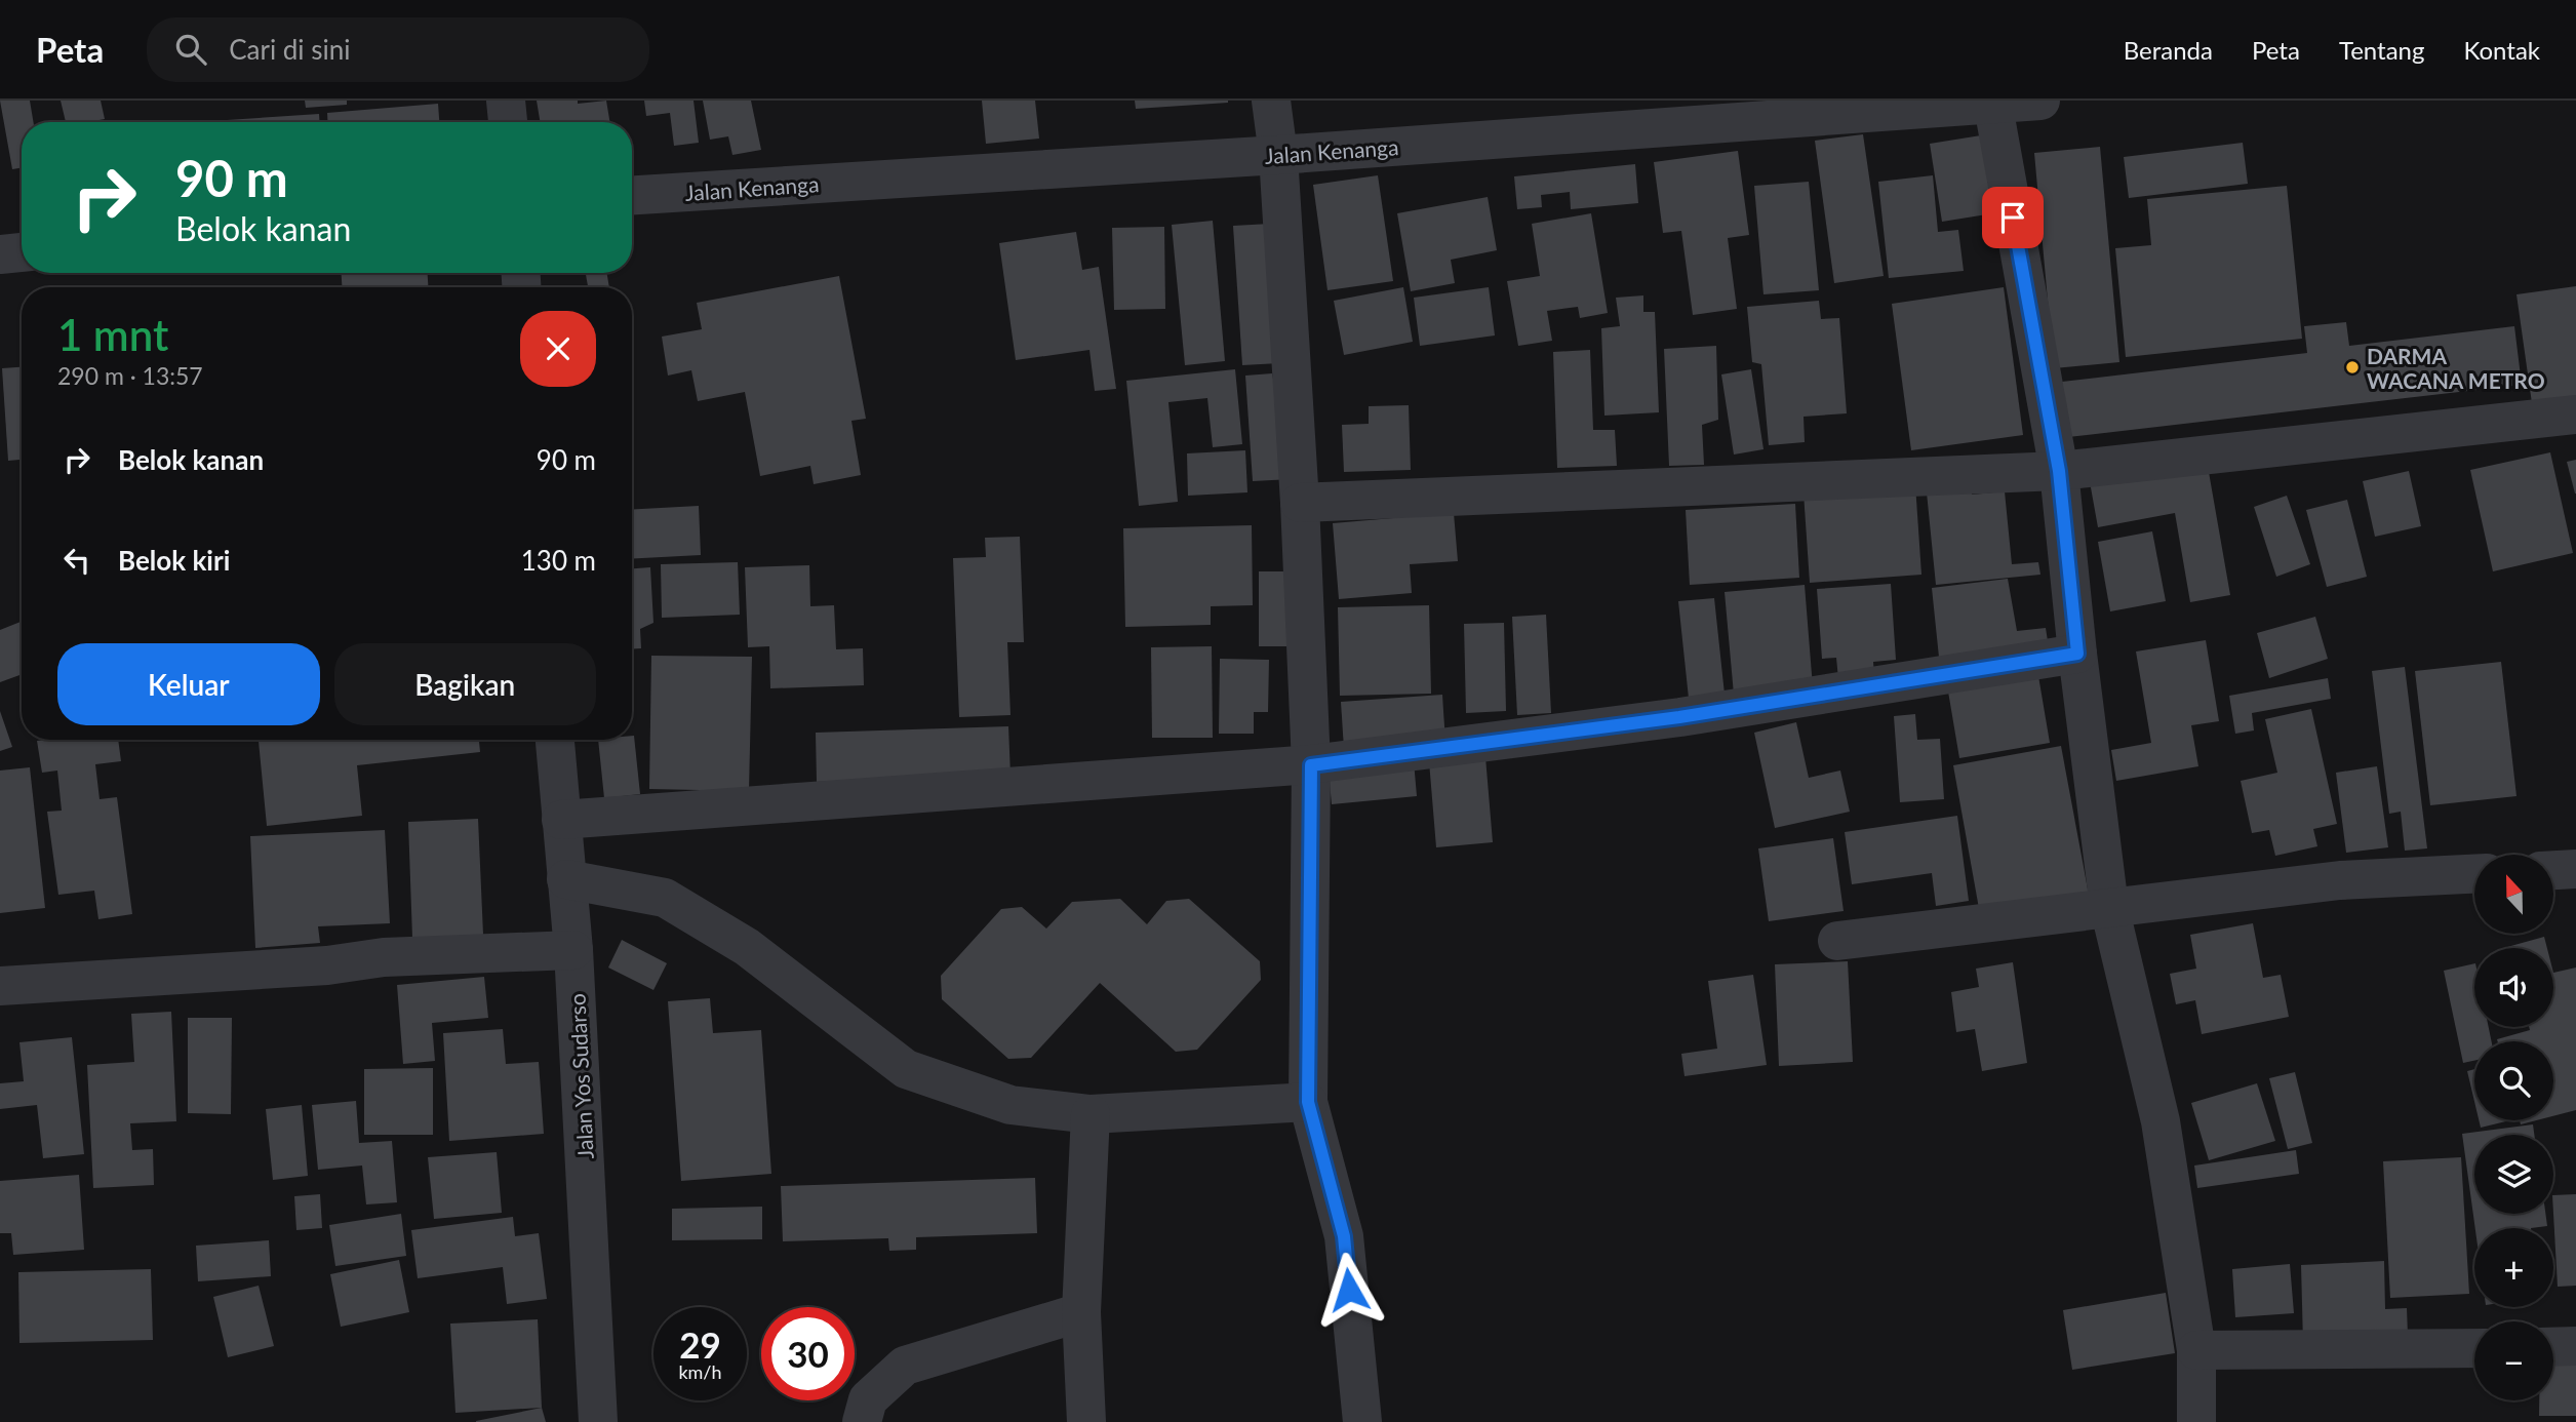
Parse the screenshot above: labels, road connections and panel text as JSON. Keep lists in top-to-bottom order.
{
  "streets": {
    "street": ["Jalan Kenanga", "Jalan Yos Sudarso"]
  },
  "places": ["DARMA WACANA METRO"],
  "north": "top",
  "page": {
    "header": "Peta",
    "search": "Cari di sini",
    "nav": [
      "Beranda",
      "Peta",
      "Tentang",
      "Kontak"
    ],
    "turn": ["90 m", "Belok kanan"],
    "heading": ["1 mnt", "290 m · 13:57"],
    "list": [
      {
        "name": "Belok kanan",
        "value": "90 m"
      },
      {
        "name": "Belok kiri",
        "value": "130 m"
      }
    ],
    "buttons": ["Keluar", "Bagikan"],
    "map_buttons": ["+", "−"],
    "speed": "29 km/h",
    "limit": "30"
  }
}
